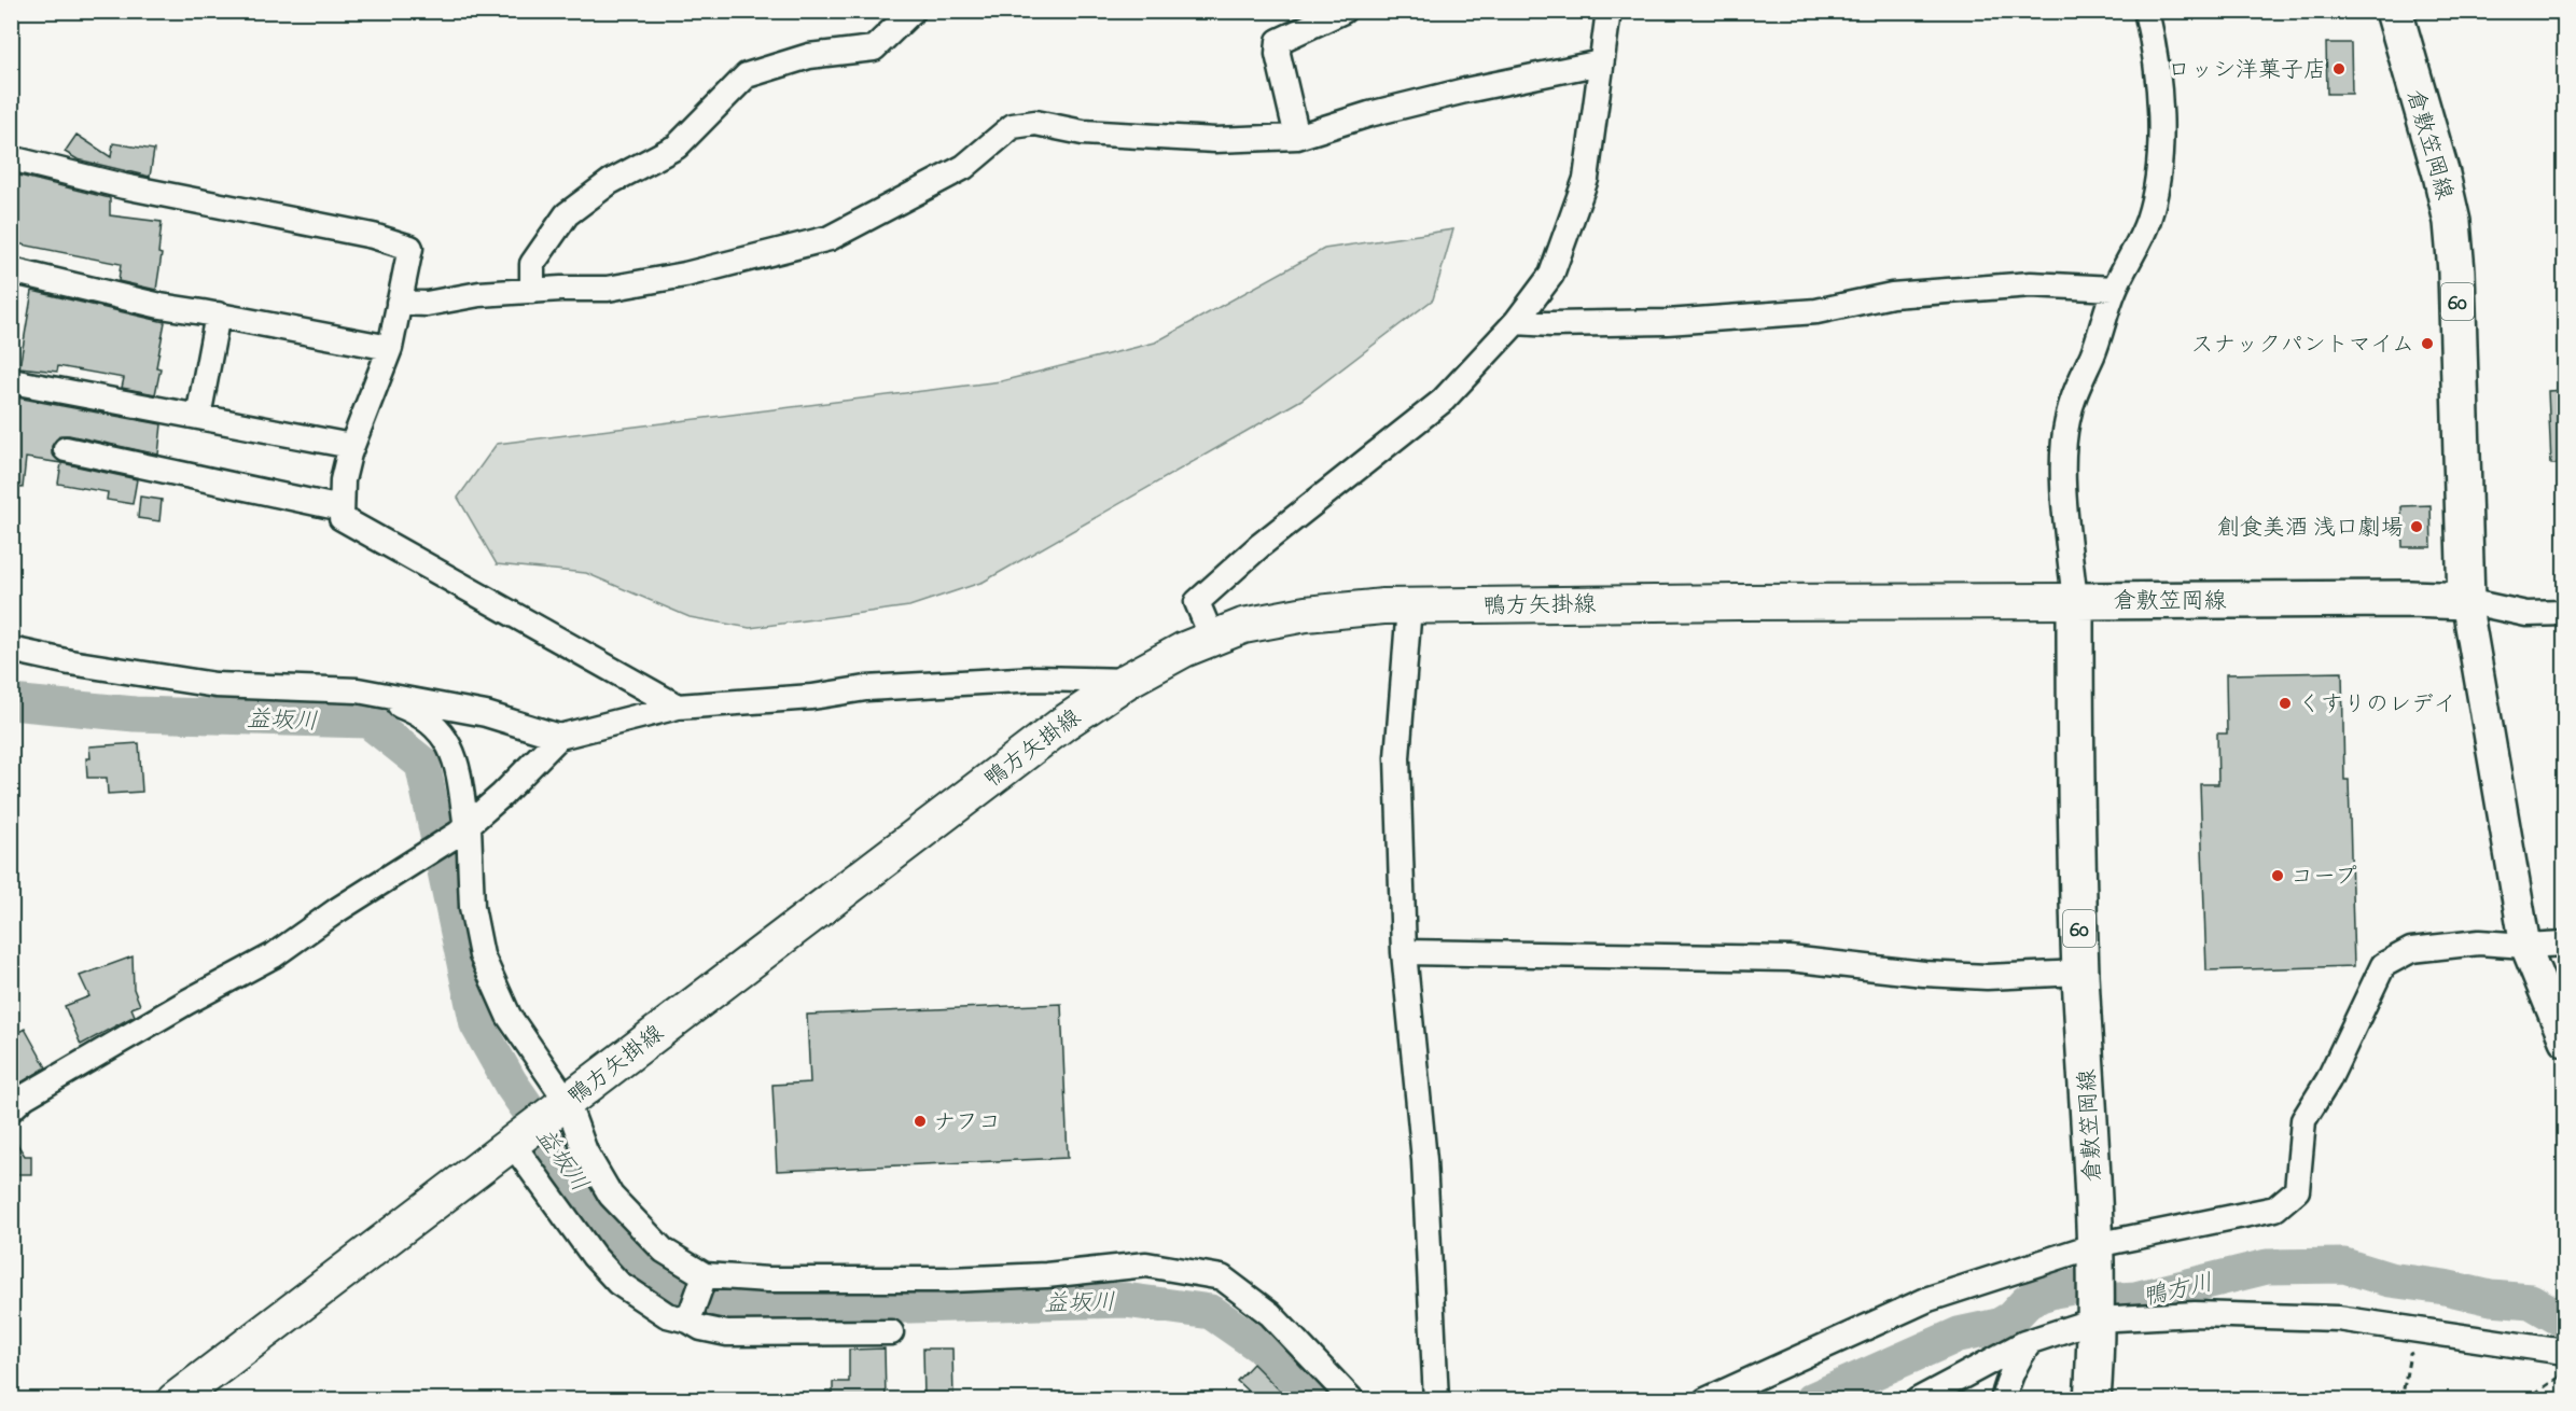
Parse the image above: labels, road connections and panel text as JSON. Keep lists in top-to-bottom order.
{
  "streets": {
    "main road": ["倉敷笠岡線", "60", "鴨方矢掛線"]
  },
  "crossings": [
    ["倉敷笠岡線", "鴨方矢掛線"]
  ],
  "water": ["益坂川", "鴨方川"],
  "places": [
    "ロッシ洋菓子店",
    "スナックパントマイム",
    "創食美酒 浅口劇場",
    "くすりのレデイ",
    "コープ",
    "ナフコ"
  ]
}
